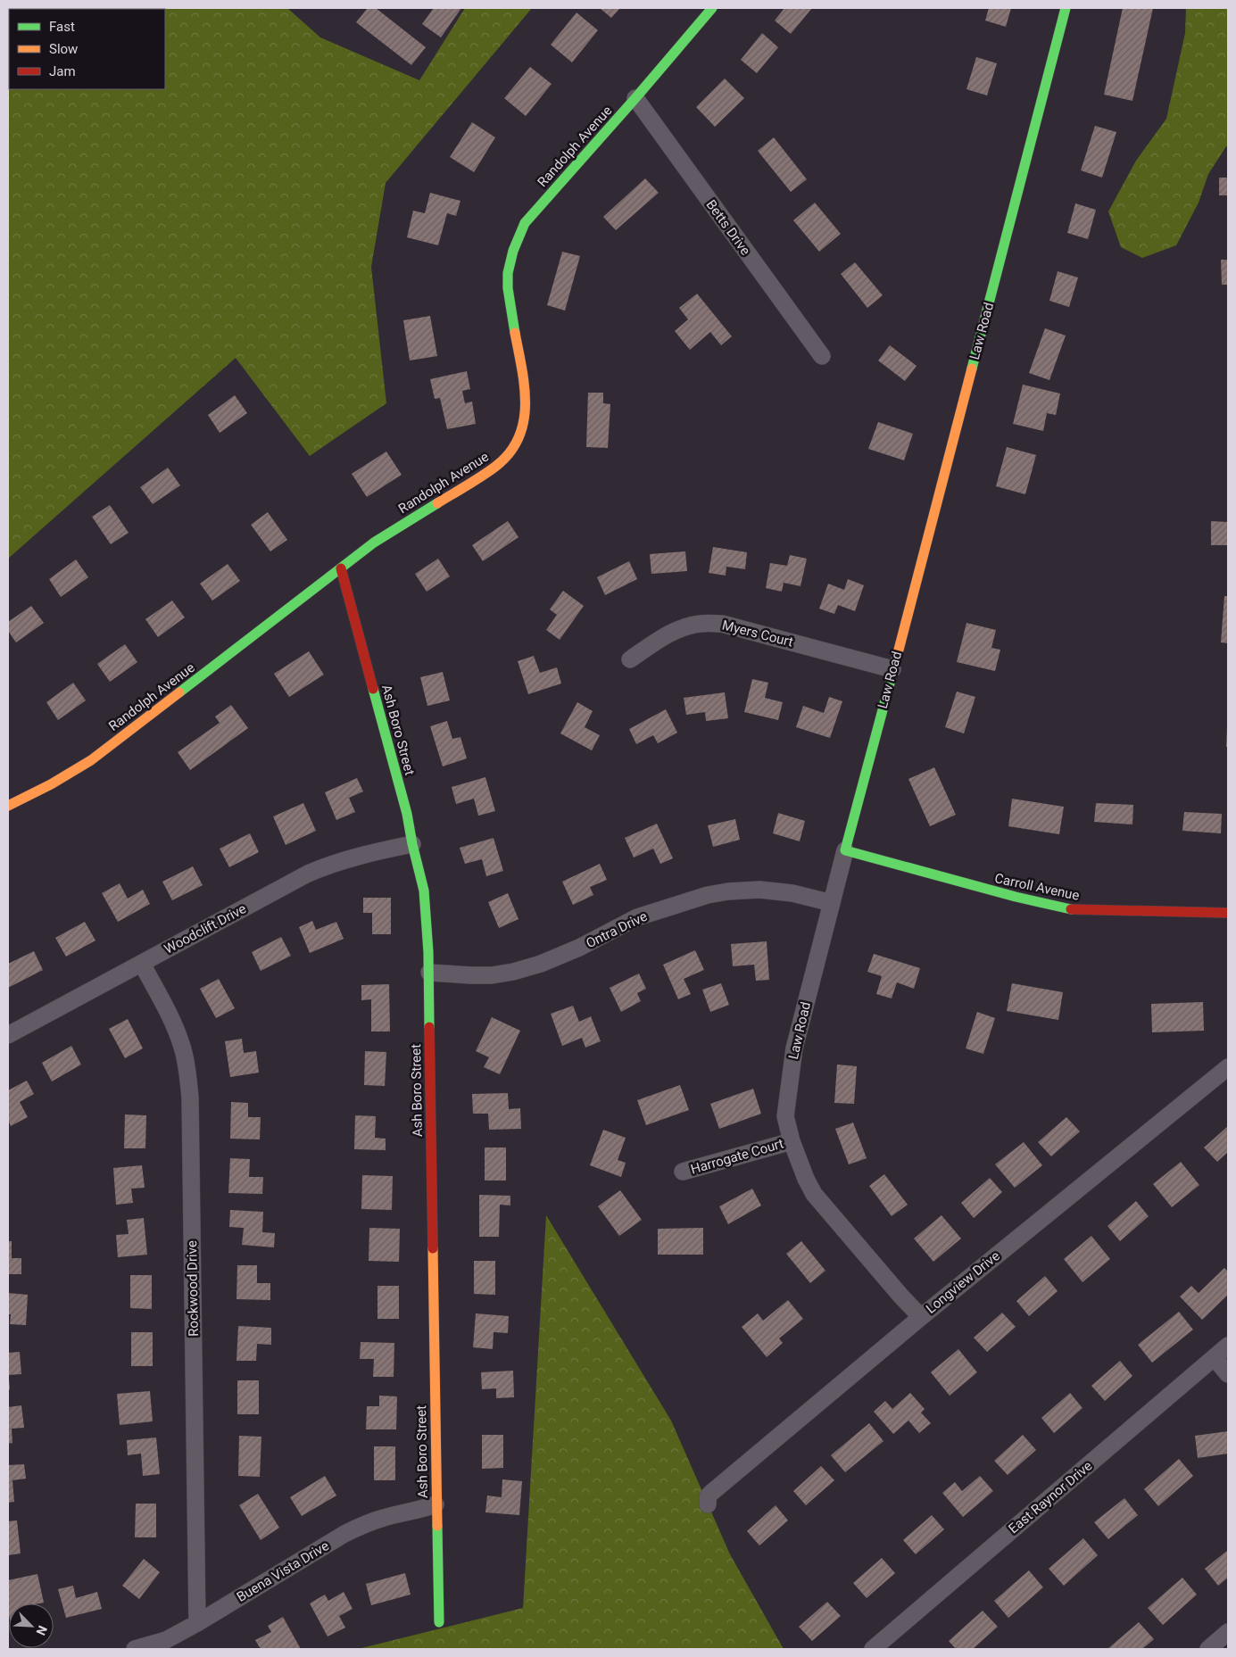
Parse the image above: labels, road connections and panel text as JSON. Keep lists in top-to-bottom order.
{
  "streets": {
    "street": [
      "Randolph Avenue",
      "Betts Drive",
      "Law Road",
      "Myers Court",
      "Ash Boro Street",
      "Carroll Avenue",
      "Woodclift Drive",
      "Ontra Drive",
      "Harrogate Court",
      "Longview Drive",
      "Rockwood Drive",
      "East Raynor Drive",
      "Buena Vista Drive"
    ]
  },
  "crossings": [
    ["Randolph Avenue", "Betts Drive"],
    ["Randolph Avenue", "Ash Boro Street"],
    ["Law Road", "Myers Court"],
    ["Law Road", "Carroll Avenue"],
    ["Law Road", "Ontra Drive"],
    ["Law Road", "Harrogate Court"],
    ["Law Road", "Longview Drive"],
    ["Ash Boro Street", "Woodclift Drive"],
    ["Ash Boro Street", "Ontra Drive"],
    ["Ash Boro Street", "Buena Vista Drive"],
    ["Woodclift Drive", "Rockwood Drive"],
    ["Rockwood Drive", "Buena Vista Drive"]
  ],
  "legend": ["Fast", "Slow", "Jam"],
  "north": "bottom right"
}
